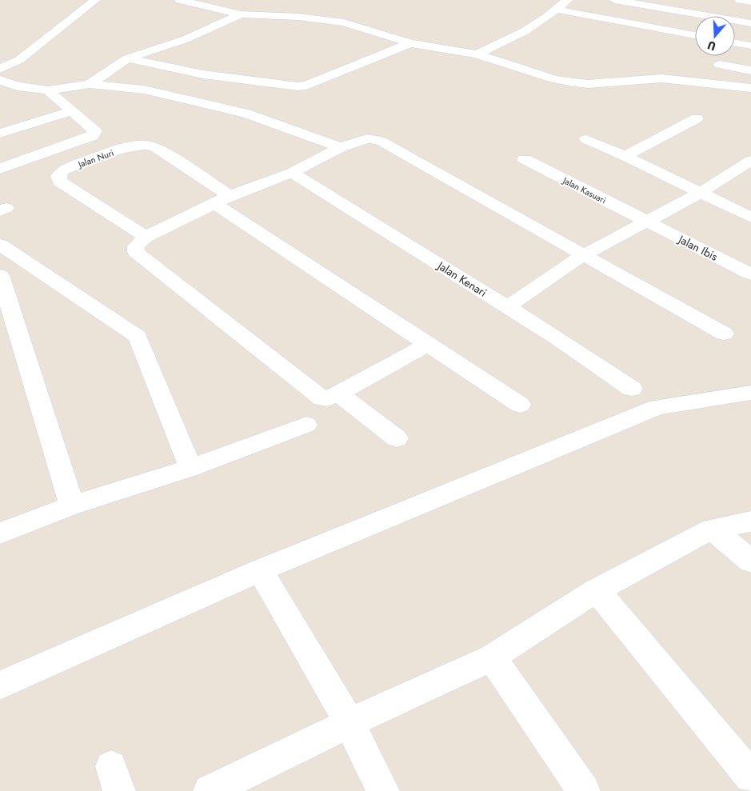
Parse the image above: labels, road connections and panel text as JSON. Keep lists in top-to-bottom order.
{
  "streets": {
    "street": [
      "Jalan Nuri",
      "Jalan Kasuari",
      "Jalan Ibis",
      "Jalan Kenari"
    ]
  },
  "crossings": [
    ["Jalan Kasuari", "Jalan Ibis"]
  ],
  "north": "bottom"
}
